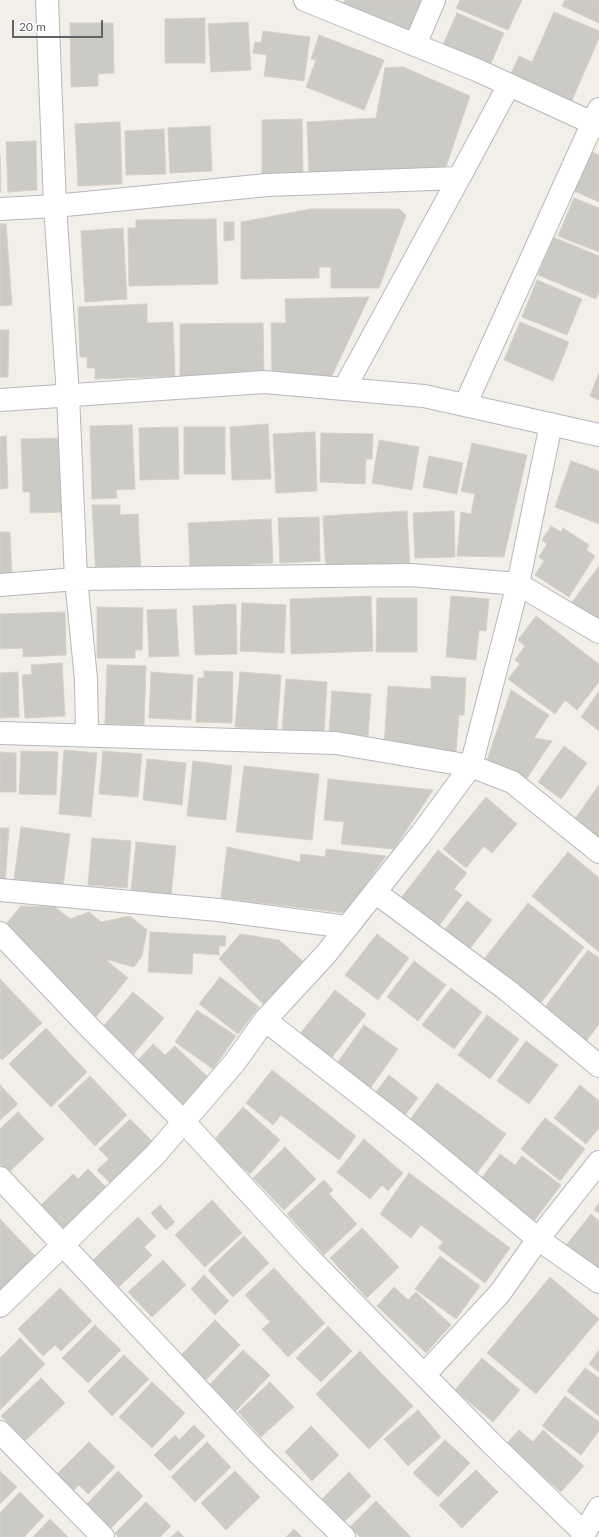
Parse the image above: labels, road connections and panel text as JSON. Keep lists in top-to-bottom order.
{
  "scale_bar": "20 m"
}
